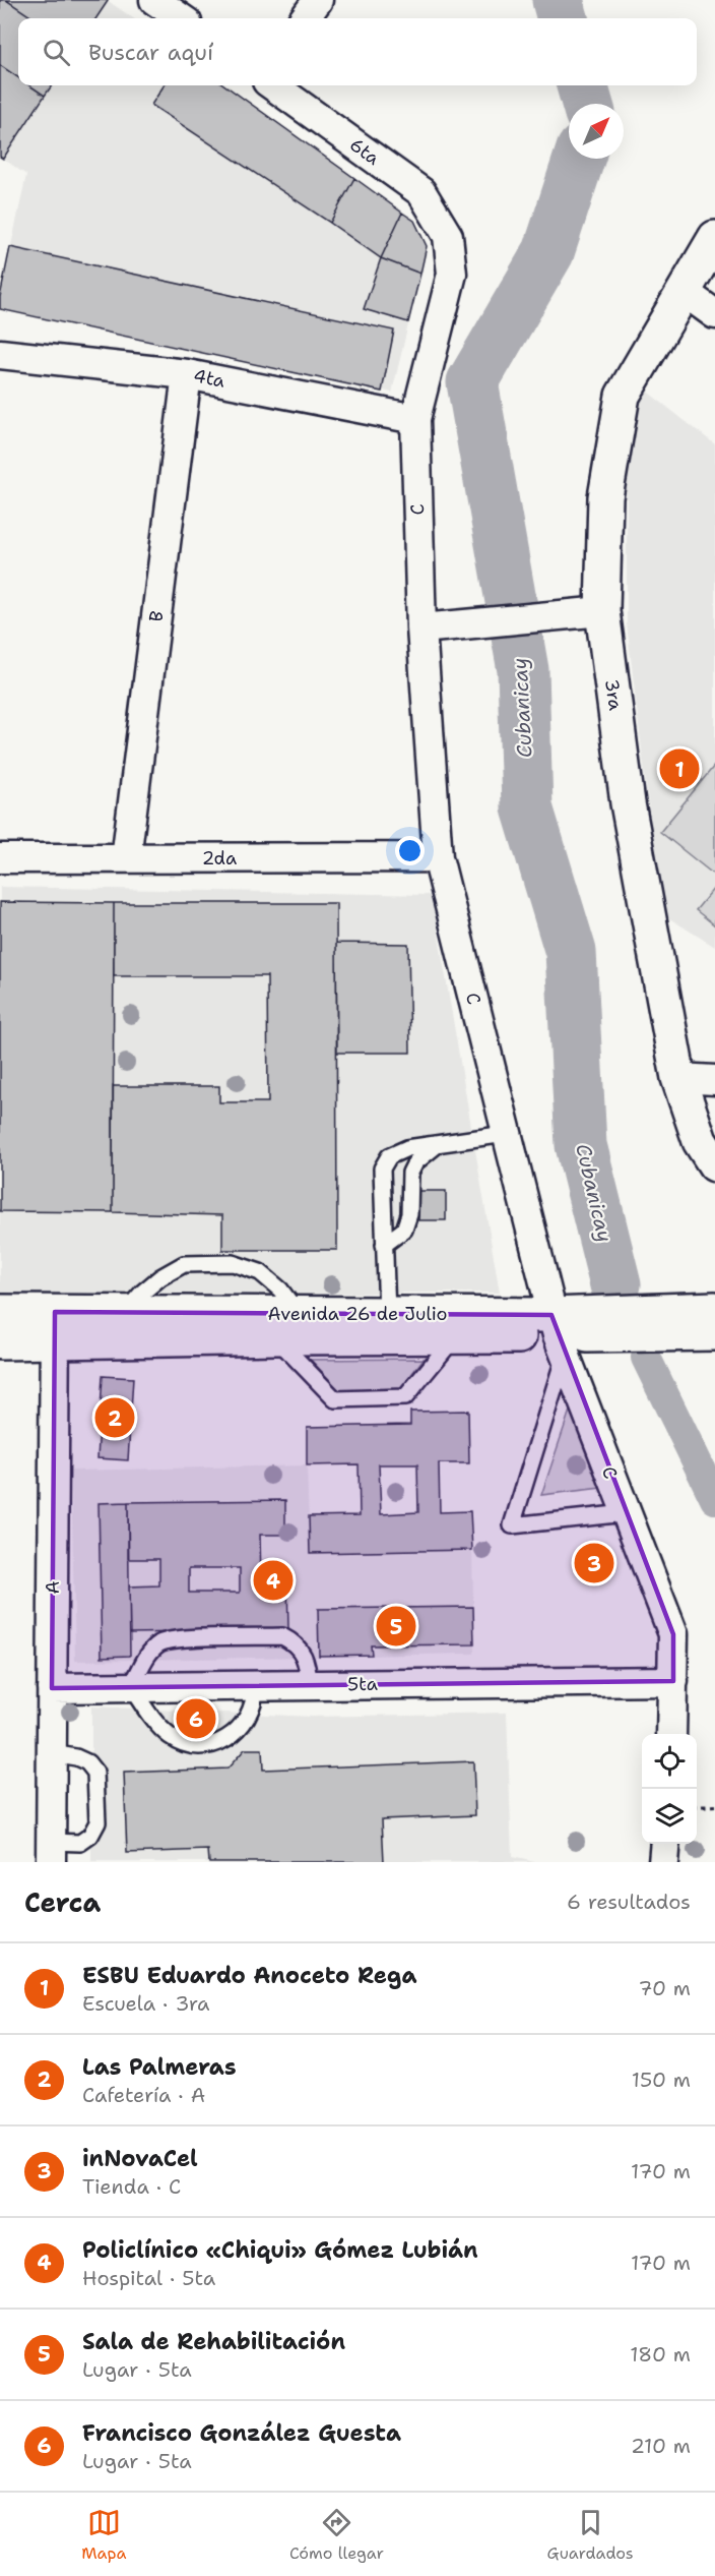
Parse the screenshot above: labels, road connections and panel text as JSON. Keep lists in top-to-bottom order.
{
  "streets": {
    "main road": ["3ra", "Avenida 26 de Julio"],
    "street": [
      "6ta",
      "4ta",
      "C",
      "B",
      "2da",
      "A",
      "5ta"
    ]
  },
  "crossings": [
    ["6ta", "C"],
    ["4ta", "C"],
    ["4ta", "B"],
    ["C", "2da"],
    ["C", "Avenida 26 de Julio"],
    ["C", "5ta"],
    ["B", "2da"],
    ["Avenida 26 de Julio", "A"],
    ["A", "5ta"]
  ],
  "water": ["Cubanicay"],
  "north": "top right",
  "page": {
    "search": "Buscar aquí",
    "pins": [
      "1",
      "2",
      "3",
      "4",
      "5",
      "6"
    ],
    "heading": ["Cerca", "6 resultados"],
    "list": [
      {
        "mark": "1",
        "name": "ESBU Eduardo Anoceto Rega",
        "note": "Escuela · 3ra",
        "value": "70 m"
      },
      {
        "mark": "2",
        "name": "Las Palmeras",
        "note": "Cafetería · A",
        "value": "150 m"
      },
      {
        "mark": "3",
        "name": "inNovaCel",
        "note": "Tienda · C",
        "value": "170 m"
      },
      {
        "mark": "4",
        "name": "Policlínico «Chiqui» Gómez Lubián",
        "note": "Hospital · 5ta",
        "value": "170 m"
      },
      {
        "mark": "5",
        "name": "Sala de Rehabilitación",
        "note": "Lugar · 5ta",
        "value": "180 m"
      },
      {
        "mark": "6",
        "name": "Francisco González Guesta",
        "note": "Lugar · 5ta",
        "value": "210 m"
      }
    ],
    "nav": ["Mapa", "Cómo llegar", "Guardados"]
  }
}
